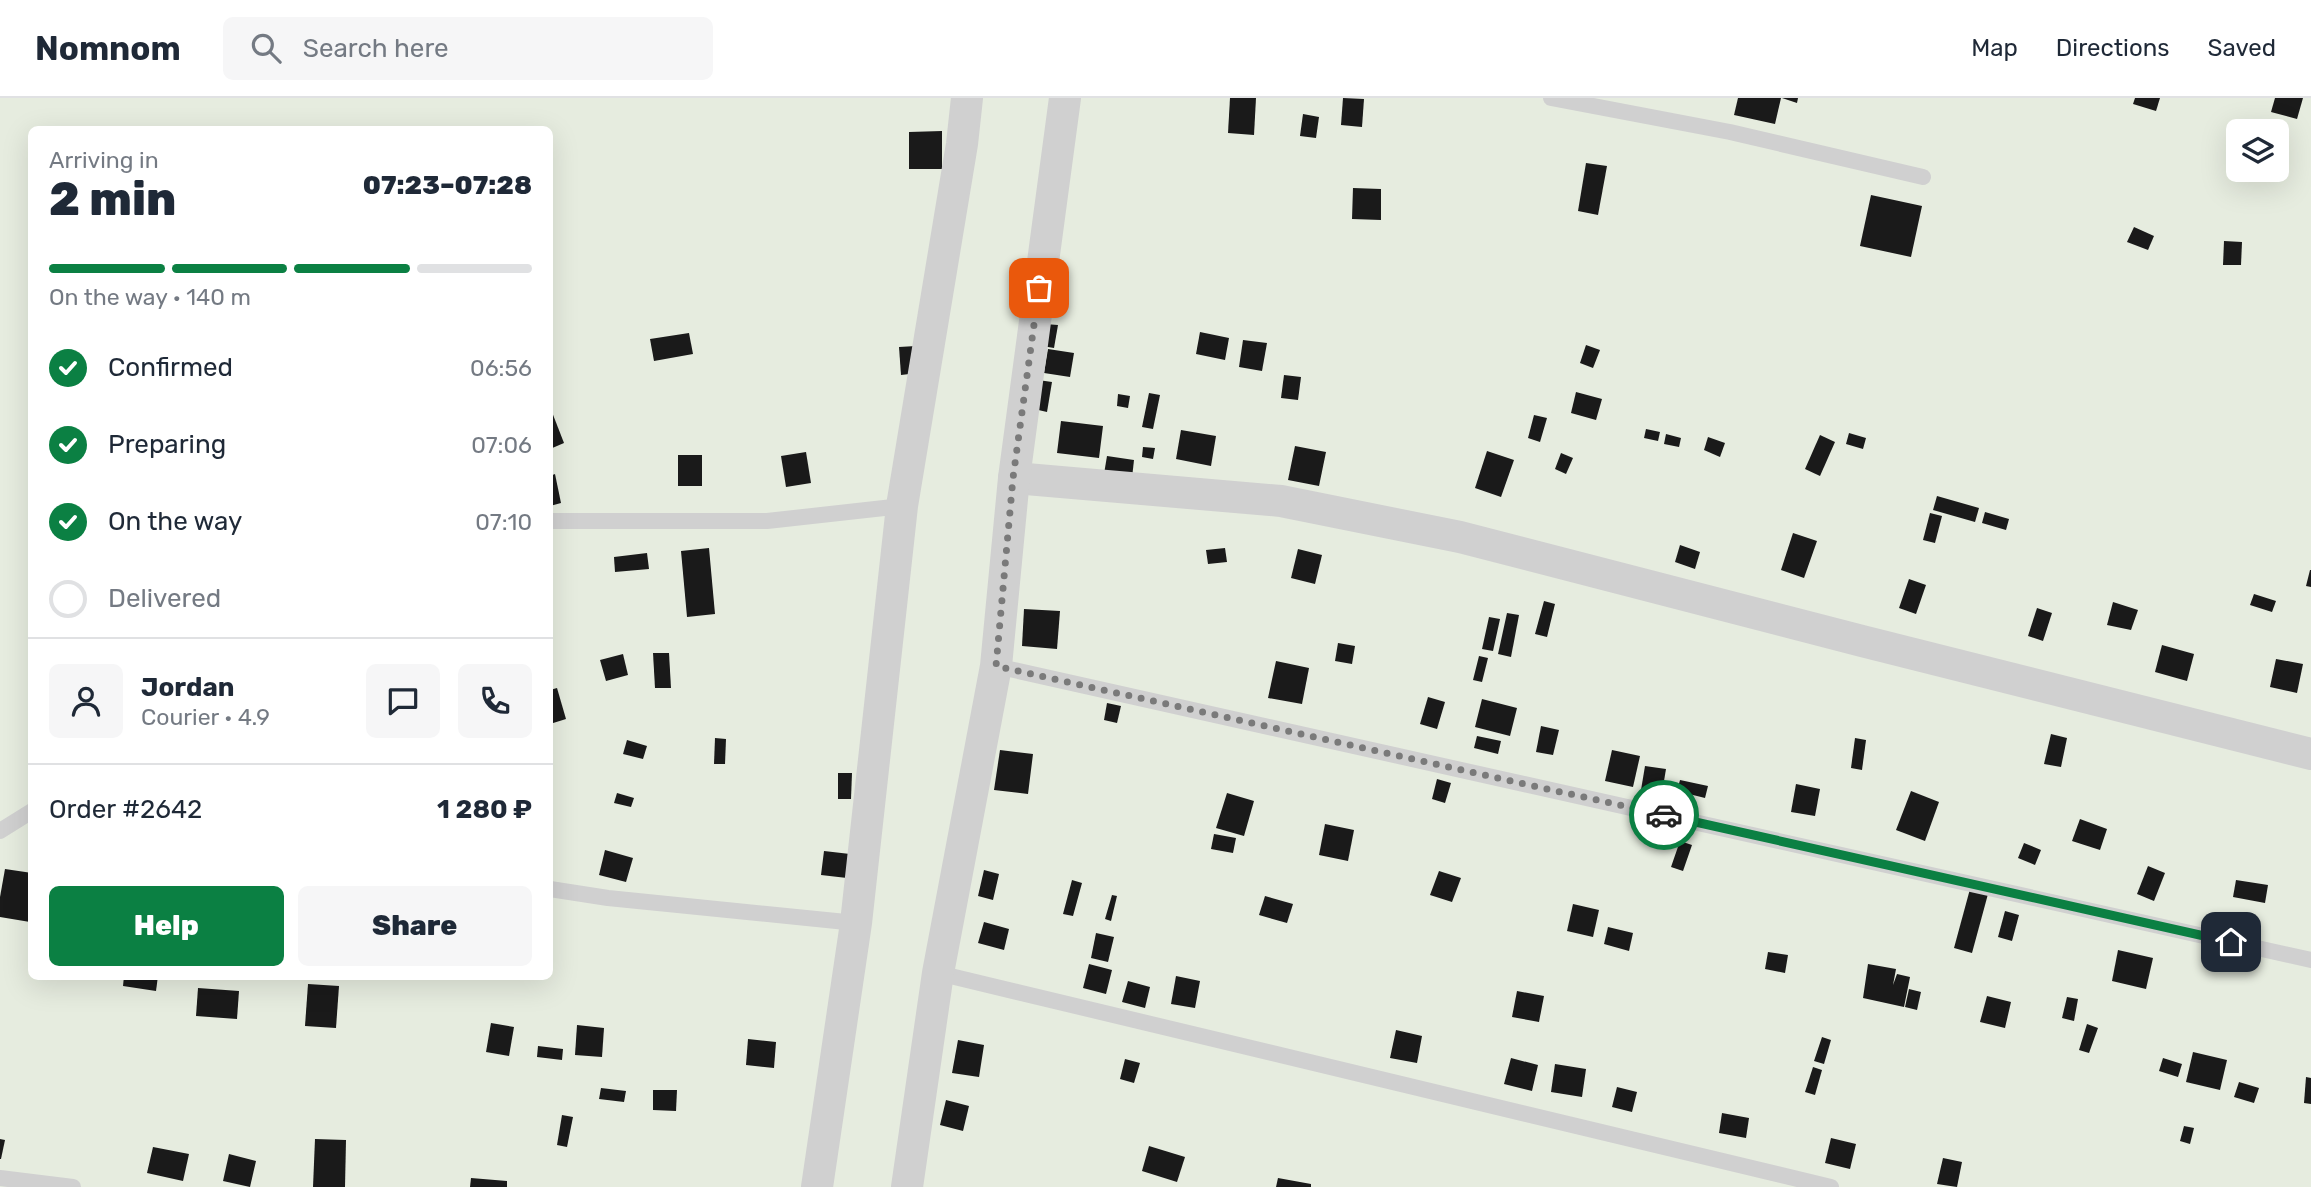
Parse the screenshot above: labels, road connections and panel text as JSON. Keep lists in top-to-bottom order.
{
  "page": {
    "header": "Nomnom",
    "search": "Search here",
    "nav": ["Map", "Directions", "Saved"],
    "heading": ["2 min", "Arriving in", "07:23–07:28"],
    "panel": [
      "Jordan",
      "Courier · 4.9",
      "Order #2642",
      "1 280 ₽"
    ],
    "bar": "On the way · 140 m",
    "list": [
      ["Confirmed", "06:56"],
      ["Preparing", "07:06"],
      ["On the way", "07:10"],
      "Delivered"
    ],
    "buttons": ["Help", "Share"]
  }
}
